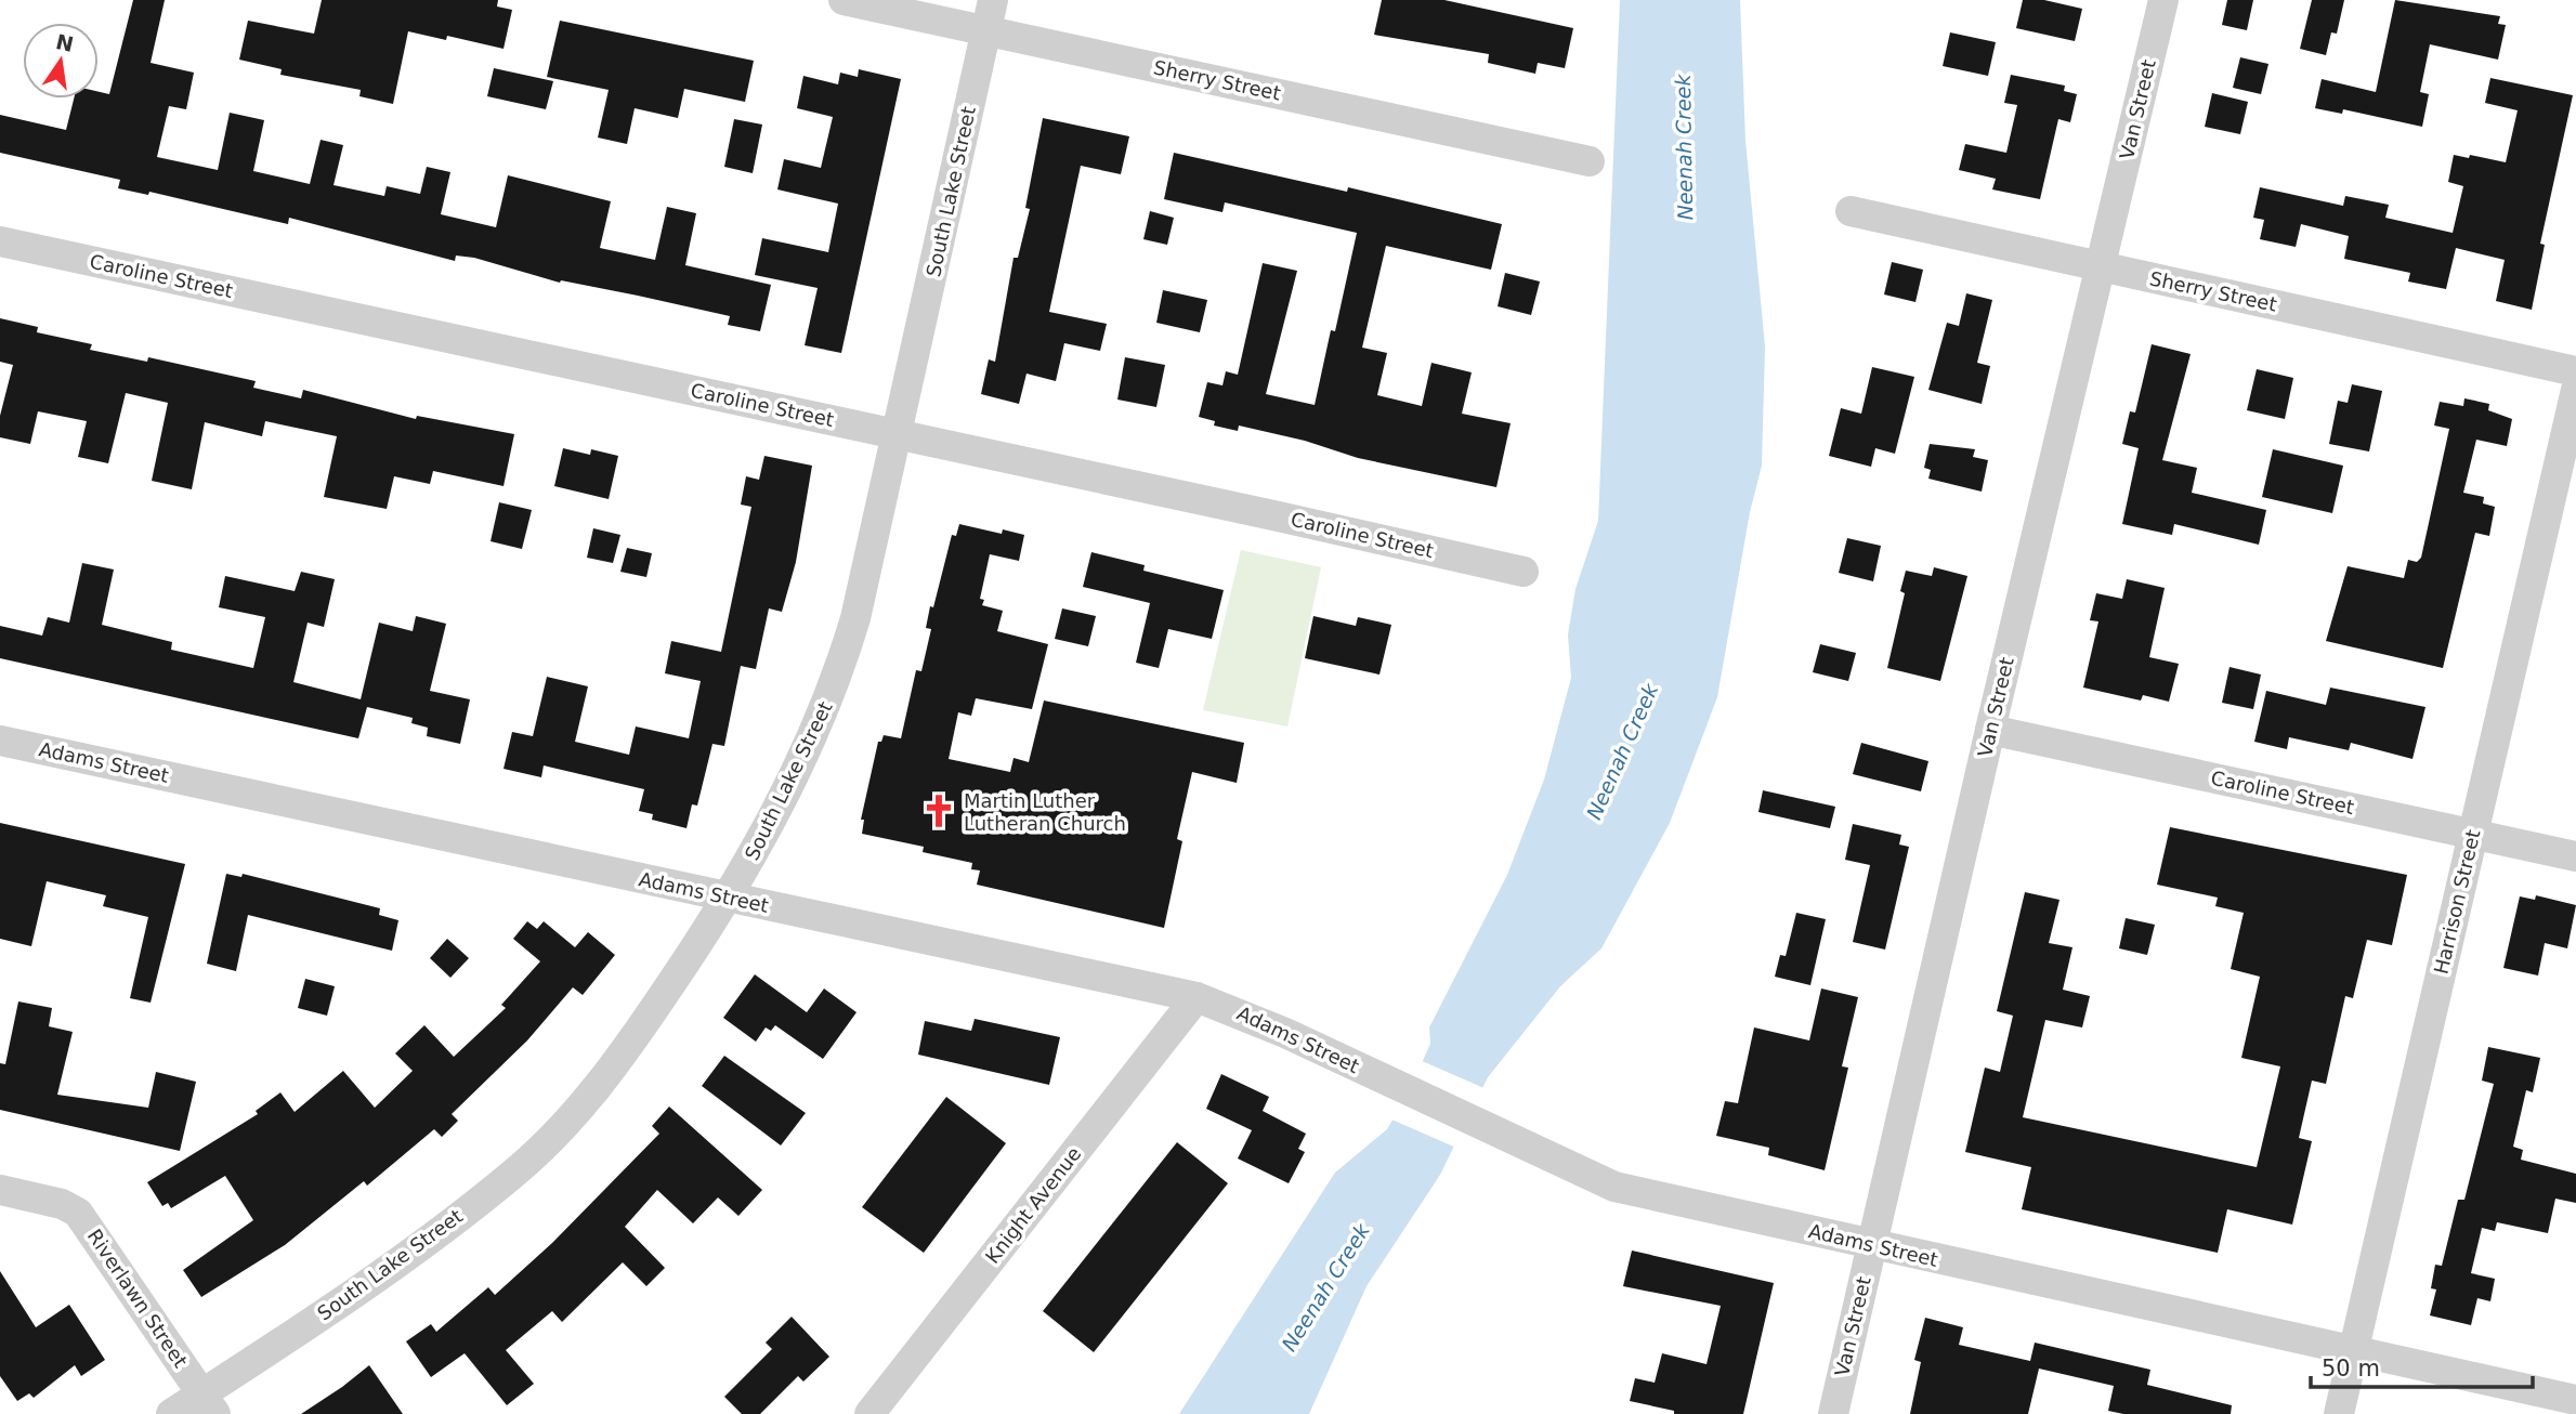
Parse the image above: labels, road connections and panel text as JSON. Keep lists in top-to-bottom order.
{
  "streets": {
    "street": [
      "Sherry Street",
      "Van Street",
      "South Lake Street",
      "Caroline Street",
      "Adams Street",
      "Harrison Street",
      "Knight Avenue",
      "Riverlawn Street"
    ]
  },
  "crossings": [
    ["Sherry Street", "Van Street"],
    ["Sherry Street", "South Lake Street"],
    ["Van Street", "Caroline Street"],
    ["Van Street", "Adams Street"],
    ["South Lake Street", "Caroline Street"],
    ["South Lake Street", "Adams Street"],
    ["South Lake Street", "Riverlawn Street"],
    ["Caroline Street", "Harrison Street"],
    ["Adams Street", "Harrison Street"],
    ["Adams Street", "Knight Avenue"]
  ],
  "water": ["Neenah Creek"],
  "places": {
    "church": ["Martin Luther Lutheran Church"]
  },
  "scale_bar": "50 m",
  "north": "top"
}
